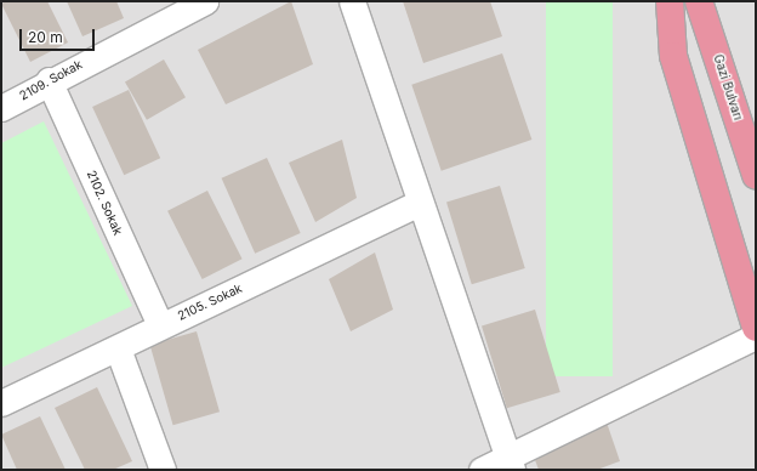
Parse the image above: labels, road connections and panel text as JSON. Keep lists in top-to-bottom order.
{
  "streets": {
    "highway": ["Gazi Bulvarı"],
    "street": ["2109. Sokak", "2102. Sokak", "2105. Sokak"]
  },
  "crossings": [
    ["2109. Sokak", "2102. Sokak"],
    ["2102. Sokak", "2105. Sokak"]
  ],
  "scale_bar": "20 m"
}
